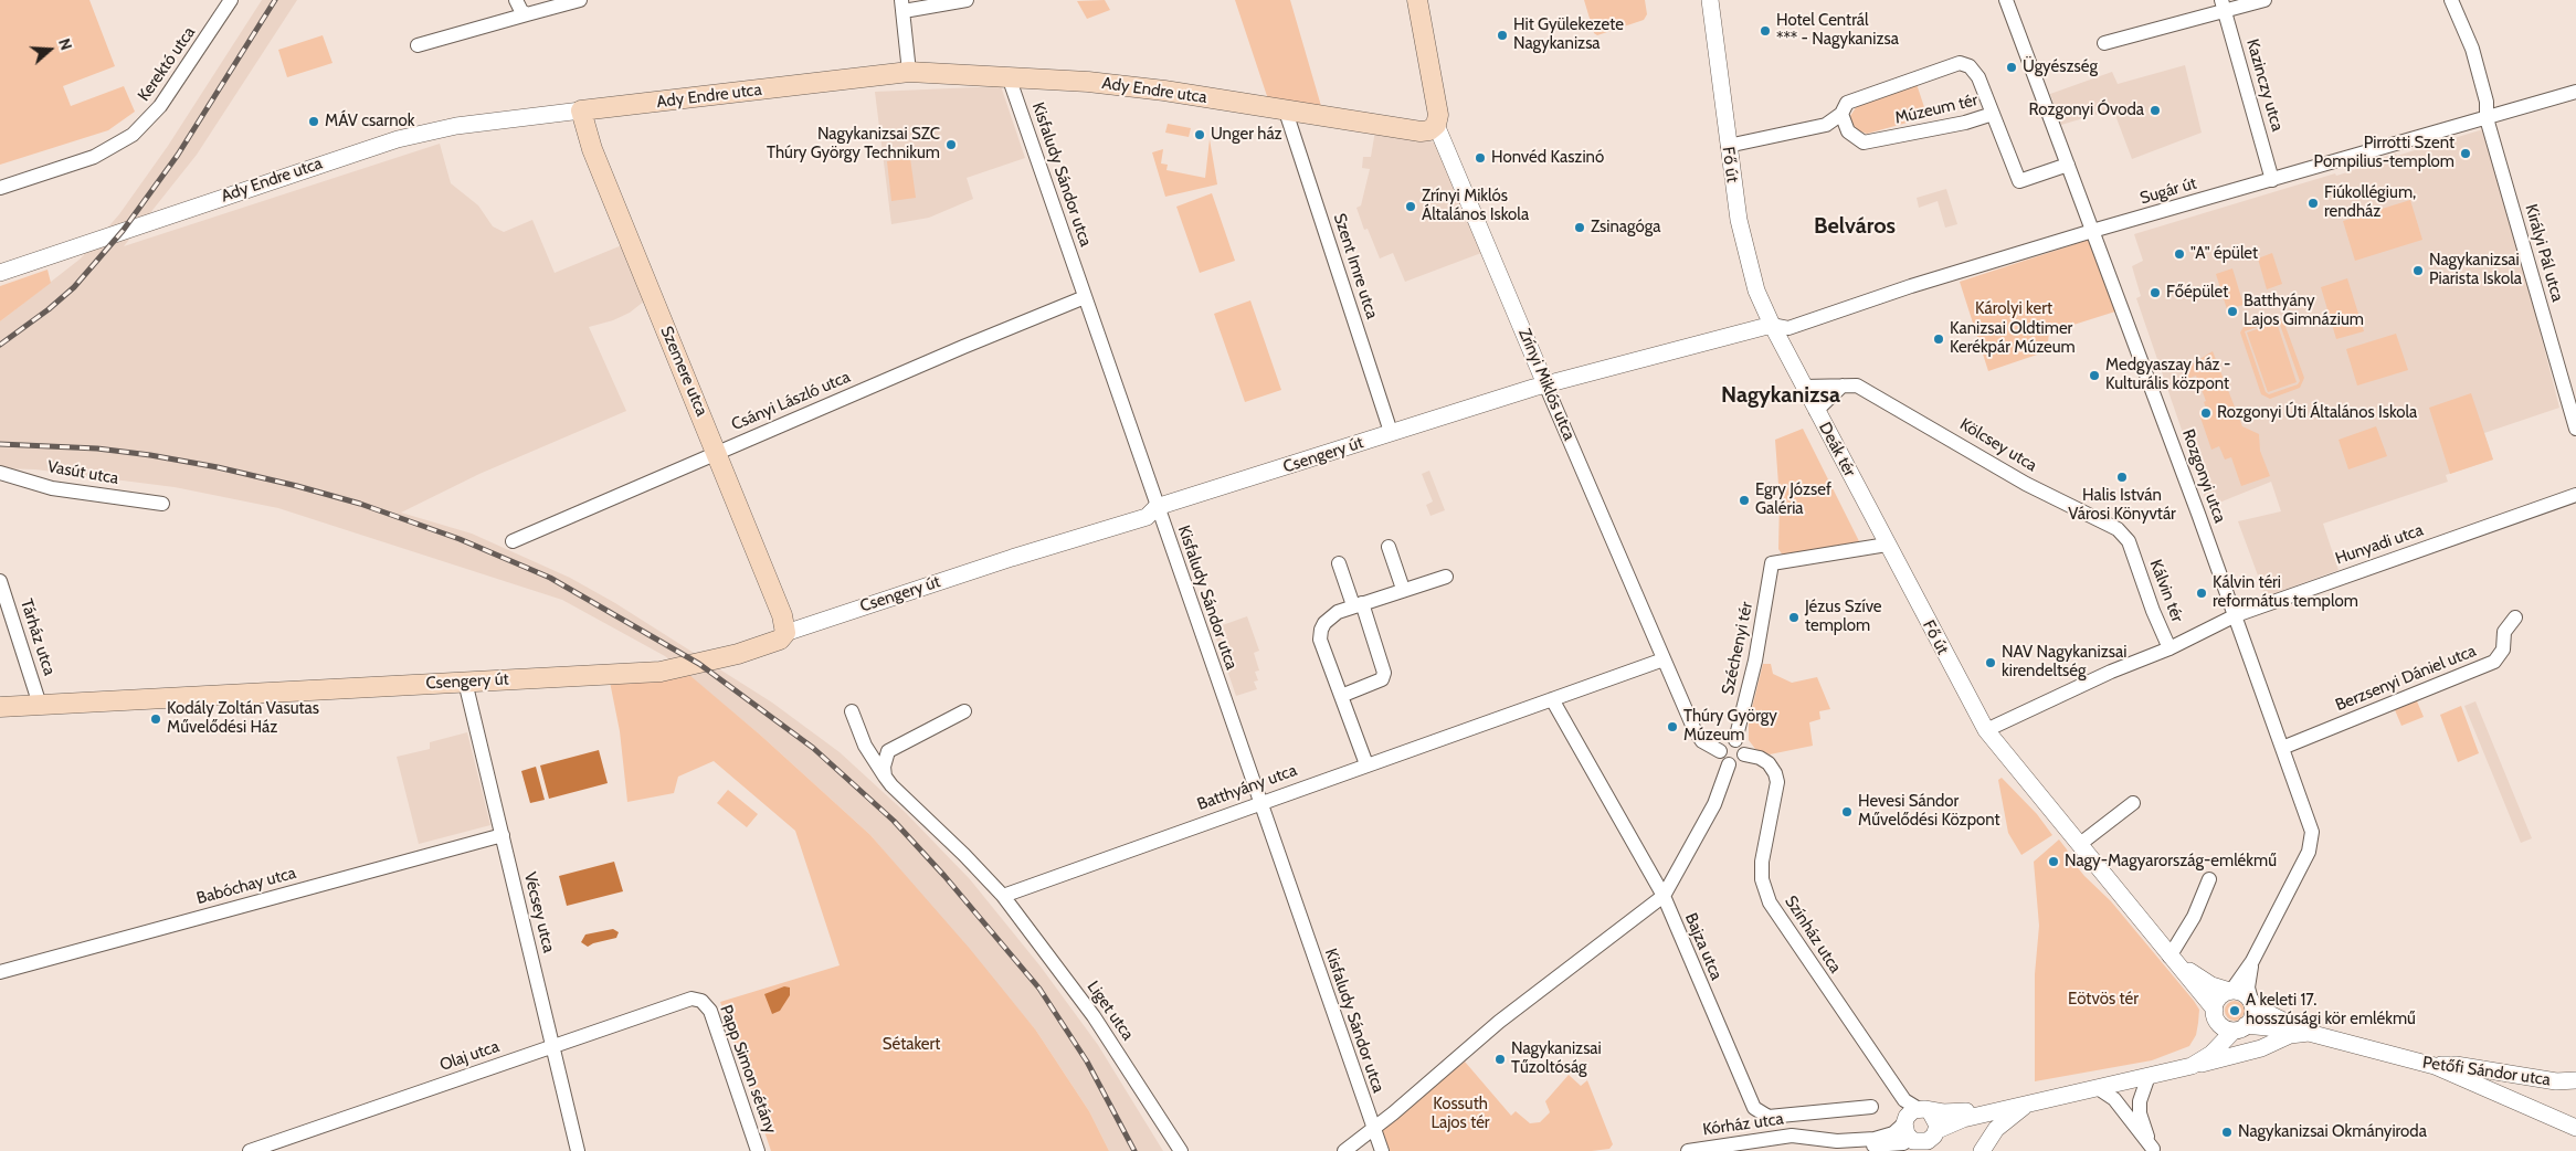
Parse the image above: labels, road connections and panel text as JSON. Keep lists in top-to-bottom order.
{
  "streets": {
    "main road": [
      "Ady Endre utca",
      "Szemere utca",
      "Zrínyi Miklós utca",
      "Csengery út"
    ],
    "street": [
      "Kerektó utca",
      "Kazinczy utca",
      "Múzeum tér",
      "Fő út",
      "Kisfaludy Sándor utca",
      "Sugár út",
      "Királyi Pál utca",
      "Szent Imre utca",
      "Csányi László utca",
      "Kölcsey utca",
      "Deák tér",
      "Vasút utca",
      "Rozgonyi utca",
      "Hunyadi utca",
      "Kálvin tér",
      "Tárház utca",
      "Széchenyi tér",
      "Berzsenyi Dániel utca",
      "Batthyány utca",
      "Babóchay utca",
      "Vécsey utca",
      "Színház utca",
      "Bajza utca",
      "Liget utca",
      "Olaj utca",
      "Papp Simon sétány",
      "Petőfi Sándor utca",
      "Kórház utca"
    ]
  },
  "crossings": [
    ["Kazinczy utca", "Sugár út"],
    ["Ady Endre utca", "Kisfaludy Sándor utca"],
    ["Ady Endre utca", "Szent Imre utca"],
    ["Ady Endre utca", "Szemere utca"],
    ["Ady Endre utca", "Zrínyi Miklós utca"],
    ["Múzeum tér", "Fő út"],
    ["Fő út", "Sugár út"],
    ["Fő út", "Deák tér"],
    ["Fő út", "Csengery út"],
    ["Fő út", "Hunyadi utca"],
    ["Fő út", "Széchenyi tér"],
    ["Kisfaludy Sándor utca", "Csányi László utca"],
    ["Kisfaludy Sándor utca", "Csengery út"],
    ["Kisfaludy Sándor utca", "Batthyány utca"],
    ["Sugár út", "Királyi Pál utca"],
    ["Sugár út", "Deák tér"],
    ["Sugár út", "Csengery út"],
    ["Sugár út", "Rozgonyi utca"],
    ["Szent Imre utca", "Csengery út"],
    ["Szemere utca", "Csányi László utca"],
    ["Szemere utca", "Csengery út"],
    ["Zrínyi Miklós utca", "Csengery út"],
    ["Zrínyi Miklós utca", "Széchenyi tér"],
    ["Zrínyi Miklós utca", "Batthyány utca"],
    ["Zrínyi Miklós utca", "Színház utca"],
    ["Kölcsey utca", "Deák tér"],
    ["Kölcsey utca", "Kálvin tér"],
    ["Deák tér", "Csengery út"],
    ["Deák tér", "Széchenyi tér"],
    ["Csengery út", "Tárház utca"],
    ["Csengery út", "Vécsey utca"],
    ["Rozgonyi utca", "Hunyadi utca"],
    ["Rozgonyi utca", "Berzsenyi Dániel utca"],
    ["Rozgonyi utca", "Petőfi Sándor utca"],
    ["Hunyadi utca", "Kálvin tér"],
    ["Széchenyi tér", "Színház utca"],
    ["Batthyány utca", "Bajza utca"],
    ["Batthyány utca", "Liget utca"],
    ["Babóchay utca", "Vécsey utca"],
    ["Vécsey utca", "Olaj utca"],
    ["Színház utca", "Kórház utca"],
    ["Olaj utca", "Papp Simon sétány"]
  ],
  "districts": ["Belváros", "Nagykanizsa"],
  "parks": [
    "Károlyi kert",
    "Eötvös tér",
    "Sétakert",
    "Kossuth Lajos tér"
  ],
  "places": [
    "Hotel Centrál *** - Nagykanizsa",
    "Hit Gyülekezete Nagykanizsa",
    "Ügyészség",
    "Rozgonyi Óvoda",
    "MÁV csarnok",
    "Unger ház",
    "Nagykanizsai SZC Thúry György Technikum",
    "Pirrotti Szent Pompilius-templom",
    "Honvéd Kaszinó",
    "Fiúkollégium, rendház",
    "Zrínyi Miklós Általános Iskola",
    "Zsinagóga",
    "\"A\" épület",
    "Nagykanizsai Piarista Iskola",
    "Főépület",
    "Batthyány Lajos Gimnázium",
    "Kanizsai Oldtimer Kerékpár Múzeum",
    "Medgyaszay ház - Kulturális központ",
    "Rozgonyi Úti Általános Iskola",
    "Halis István Városi Könyvtár",
    "Egry József Galéria",
    "Kálvin téri református templom",
    "Jézus Szíve templom",
    "NAV Nagykanizsai kirendeltség",
    "Kodály Zoltán Vasutas Művelődési Ház",
    "Thúry György Múzeum",
    "Hevesi Sándor Művelődési Központ",
    "Nagy-Magyarország-emlékmű",
    "A keleti 17. hosszúsági kör emlékmű",
    "Nagykanizsai Tűzoltóság",
    "Nagykanizsai Okmányiroda"
  ],
  "north": "right"
}
